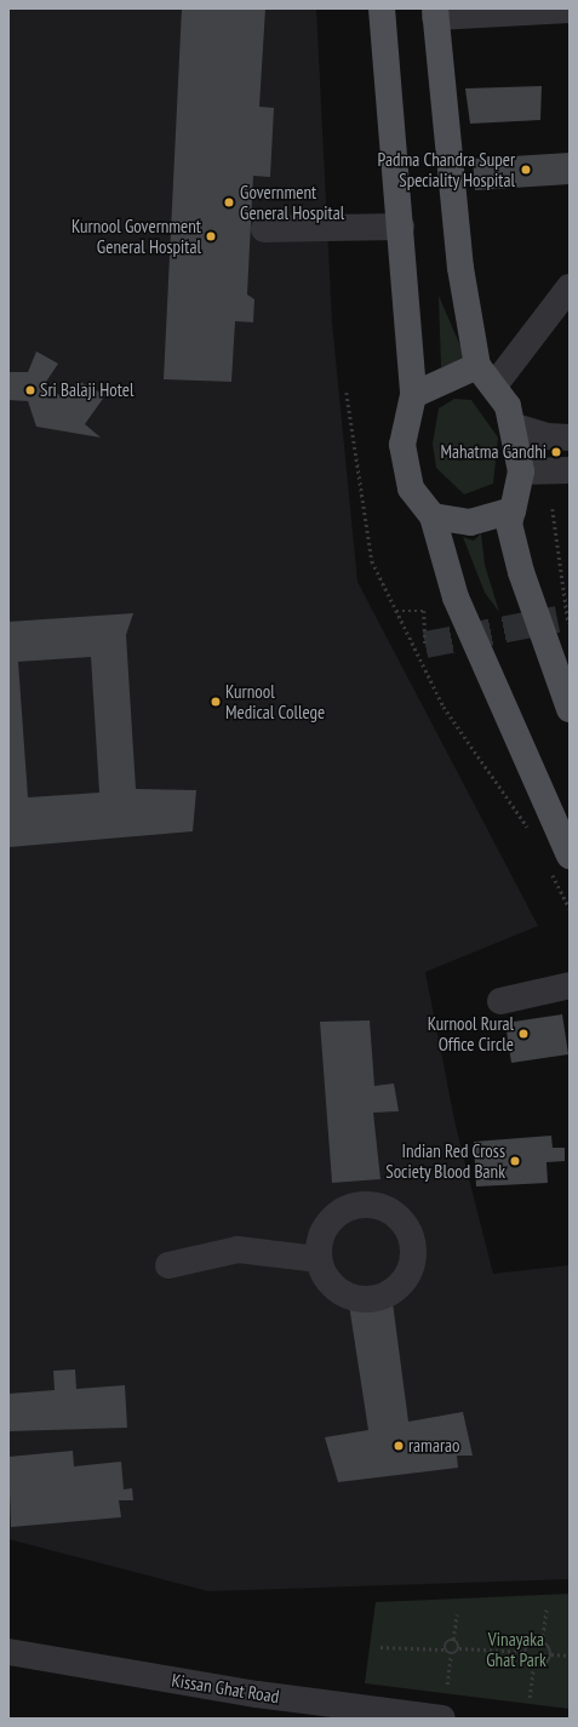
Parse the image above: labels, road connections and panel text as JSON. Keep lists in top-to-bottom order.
{
  "streets": {
    "street": ["Kissan Ghat Road"]
  },
  "parks": ["Vinayaka Ghat Park"],
  "places": [
    "Padma Chandra Super Speciality Hospital",
    "Government General Hospital",
    "Kurnool Government General Hospital",
    "Sri Balaji Hotel",
    "Mahatma Gandhi",
    "Kurnool Medical College",
    "Kurnool Rural Office Circle",
    "Indian Red Cross Society Blood Bank",
    "ramarao"
  ]
}
